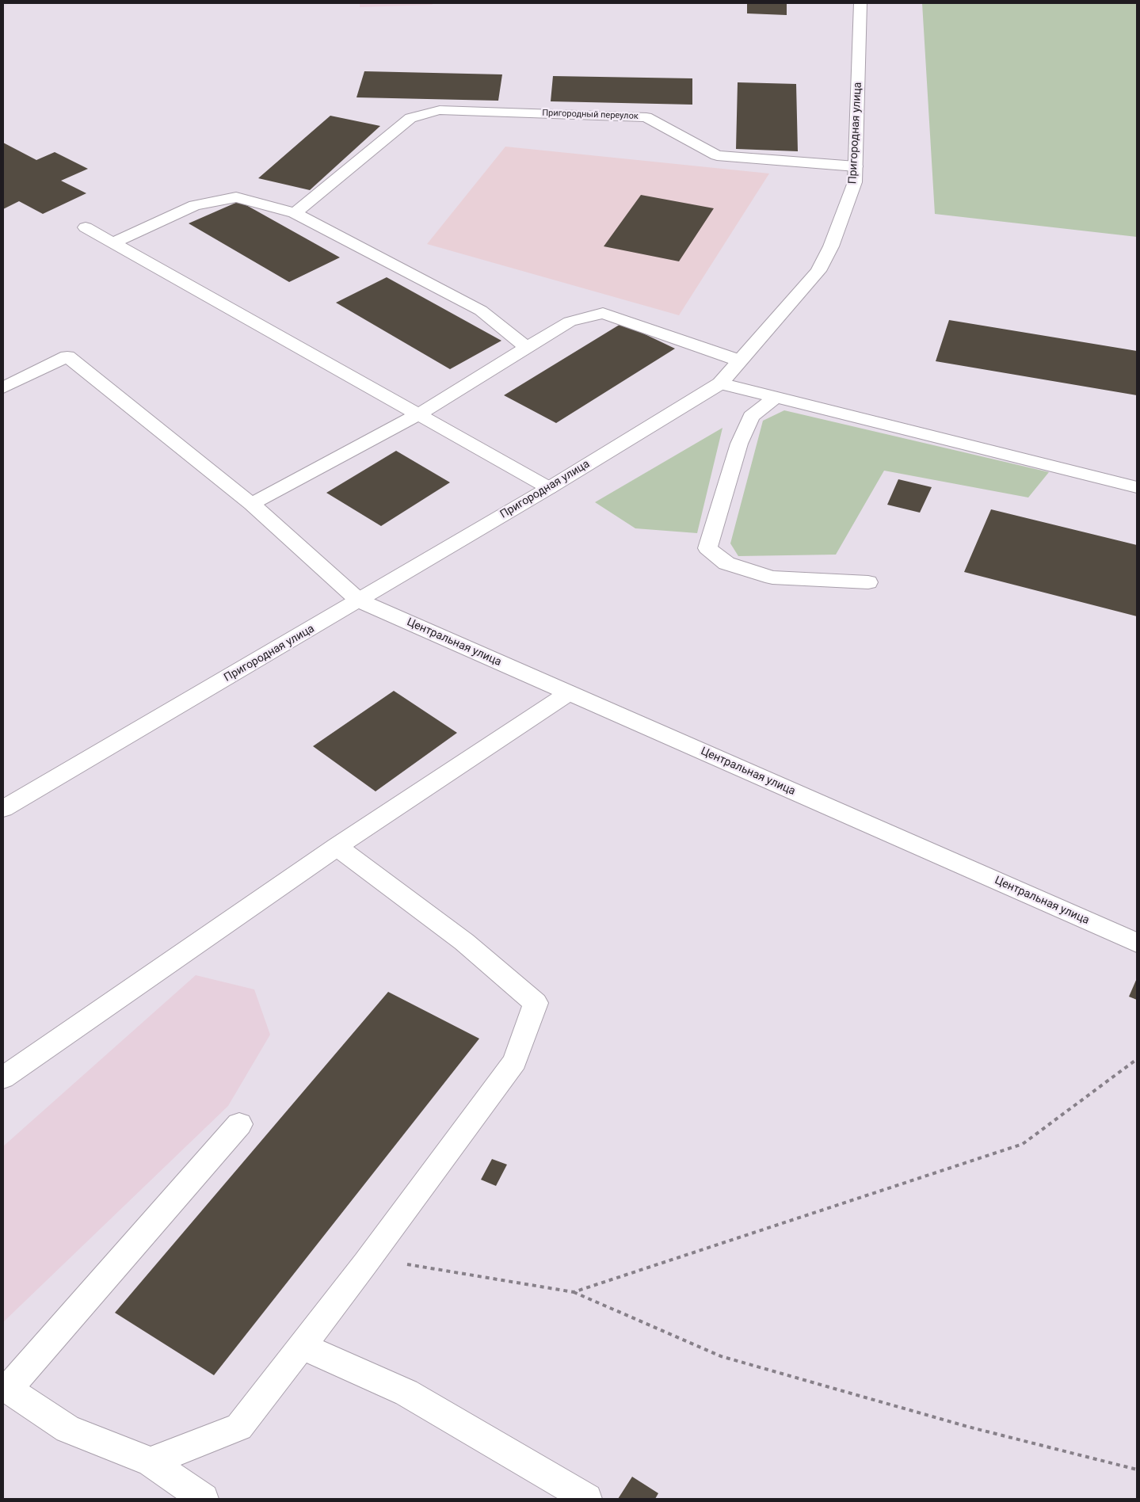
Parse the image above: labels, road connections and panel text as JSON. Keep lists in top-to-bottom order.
{
  "streets": {
    "main road": ["Пригородный переулок", "Пригородная улица", "Центральная улица"]
  },
  "crossings": [
    ["Пригородный переулок", "Пригородная улица"],
    ["Пригородная улица", "Центральная улица"]
  ]
}
